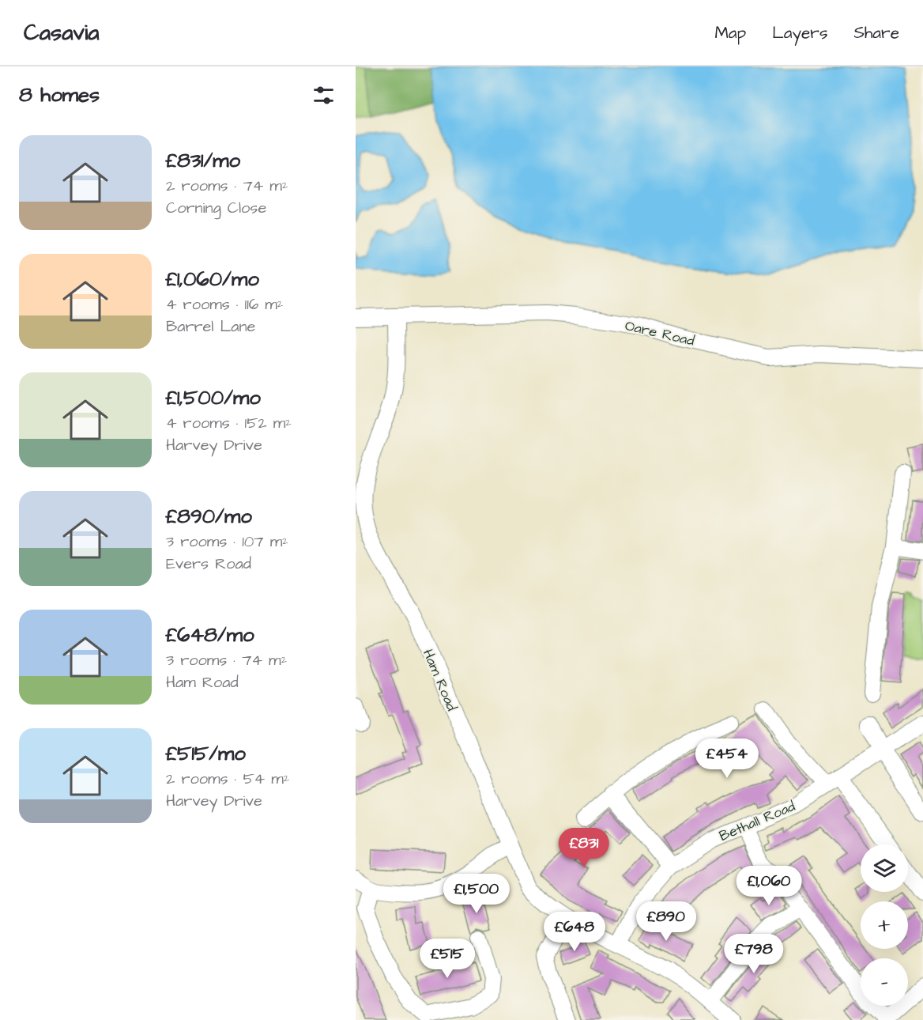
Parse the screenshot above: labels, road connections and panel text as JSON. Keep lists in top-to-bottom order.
{
  "streets": {
    "street": ["Oare Road", "Ham Road", "Bethall Road"]
  },
  "crossings": [
    ["Oare Road", "Ham Road"],
    ["Ham Road", "Bethall Road"]
  ],
  "page": {
    "header": "Casavia",
    "nav": ["Map", "Layers", "Share"],
    "heading": "8 homes",
    "list": [
      {
        "name": "£831/mo",
        "note": "2 rooms · 74 m² · Corning Close"
      },
      {
        "name": "£1,060/mo",
        "note": "4 rooms · 116 m² · Barrel Lane"
      },
      {
        "name": "£1,500/mo",
        "note": "4 rooms · 152 m² · Harvey Drive"
      },
      {
        "name": "£890/mo",
        "note": "3 rooms · 107 m² · Evers Road"
      },
      {
        "name": "£648/mo",
        "note": "3 rooms · 74 m² · Ham Road"
      },
      {
        "name": "£515/mo",
        "note": "2 rooms · 54 m² · Harvey Drive"
      }
    ],
    "price": [
      "£454",
      "£831",
      "£1,060",
      "£1,500",
      "£890",
      "£648",
      "£798",
      "£515"
    ],
    "map_buttons": ["+", "−"]
  }
}
